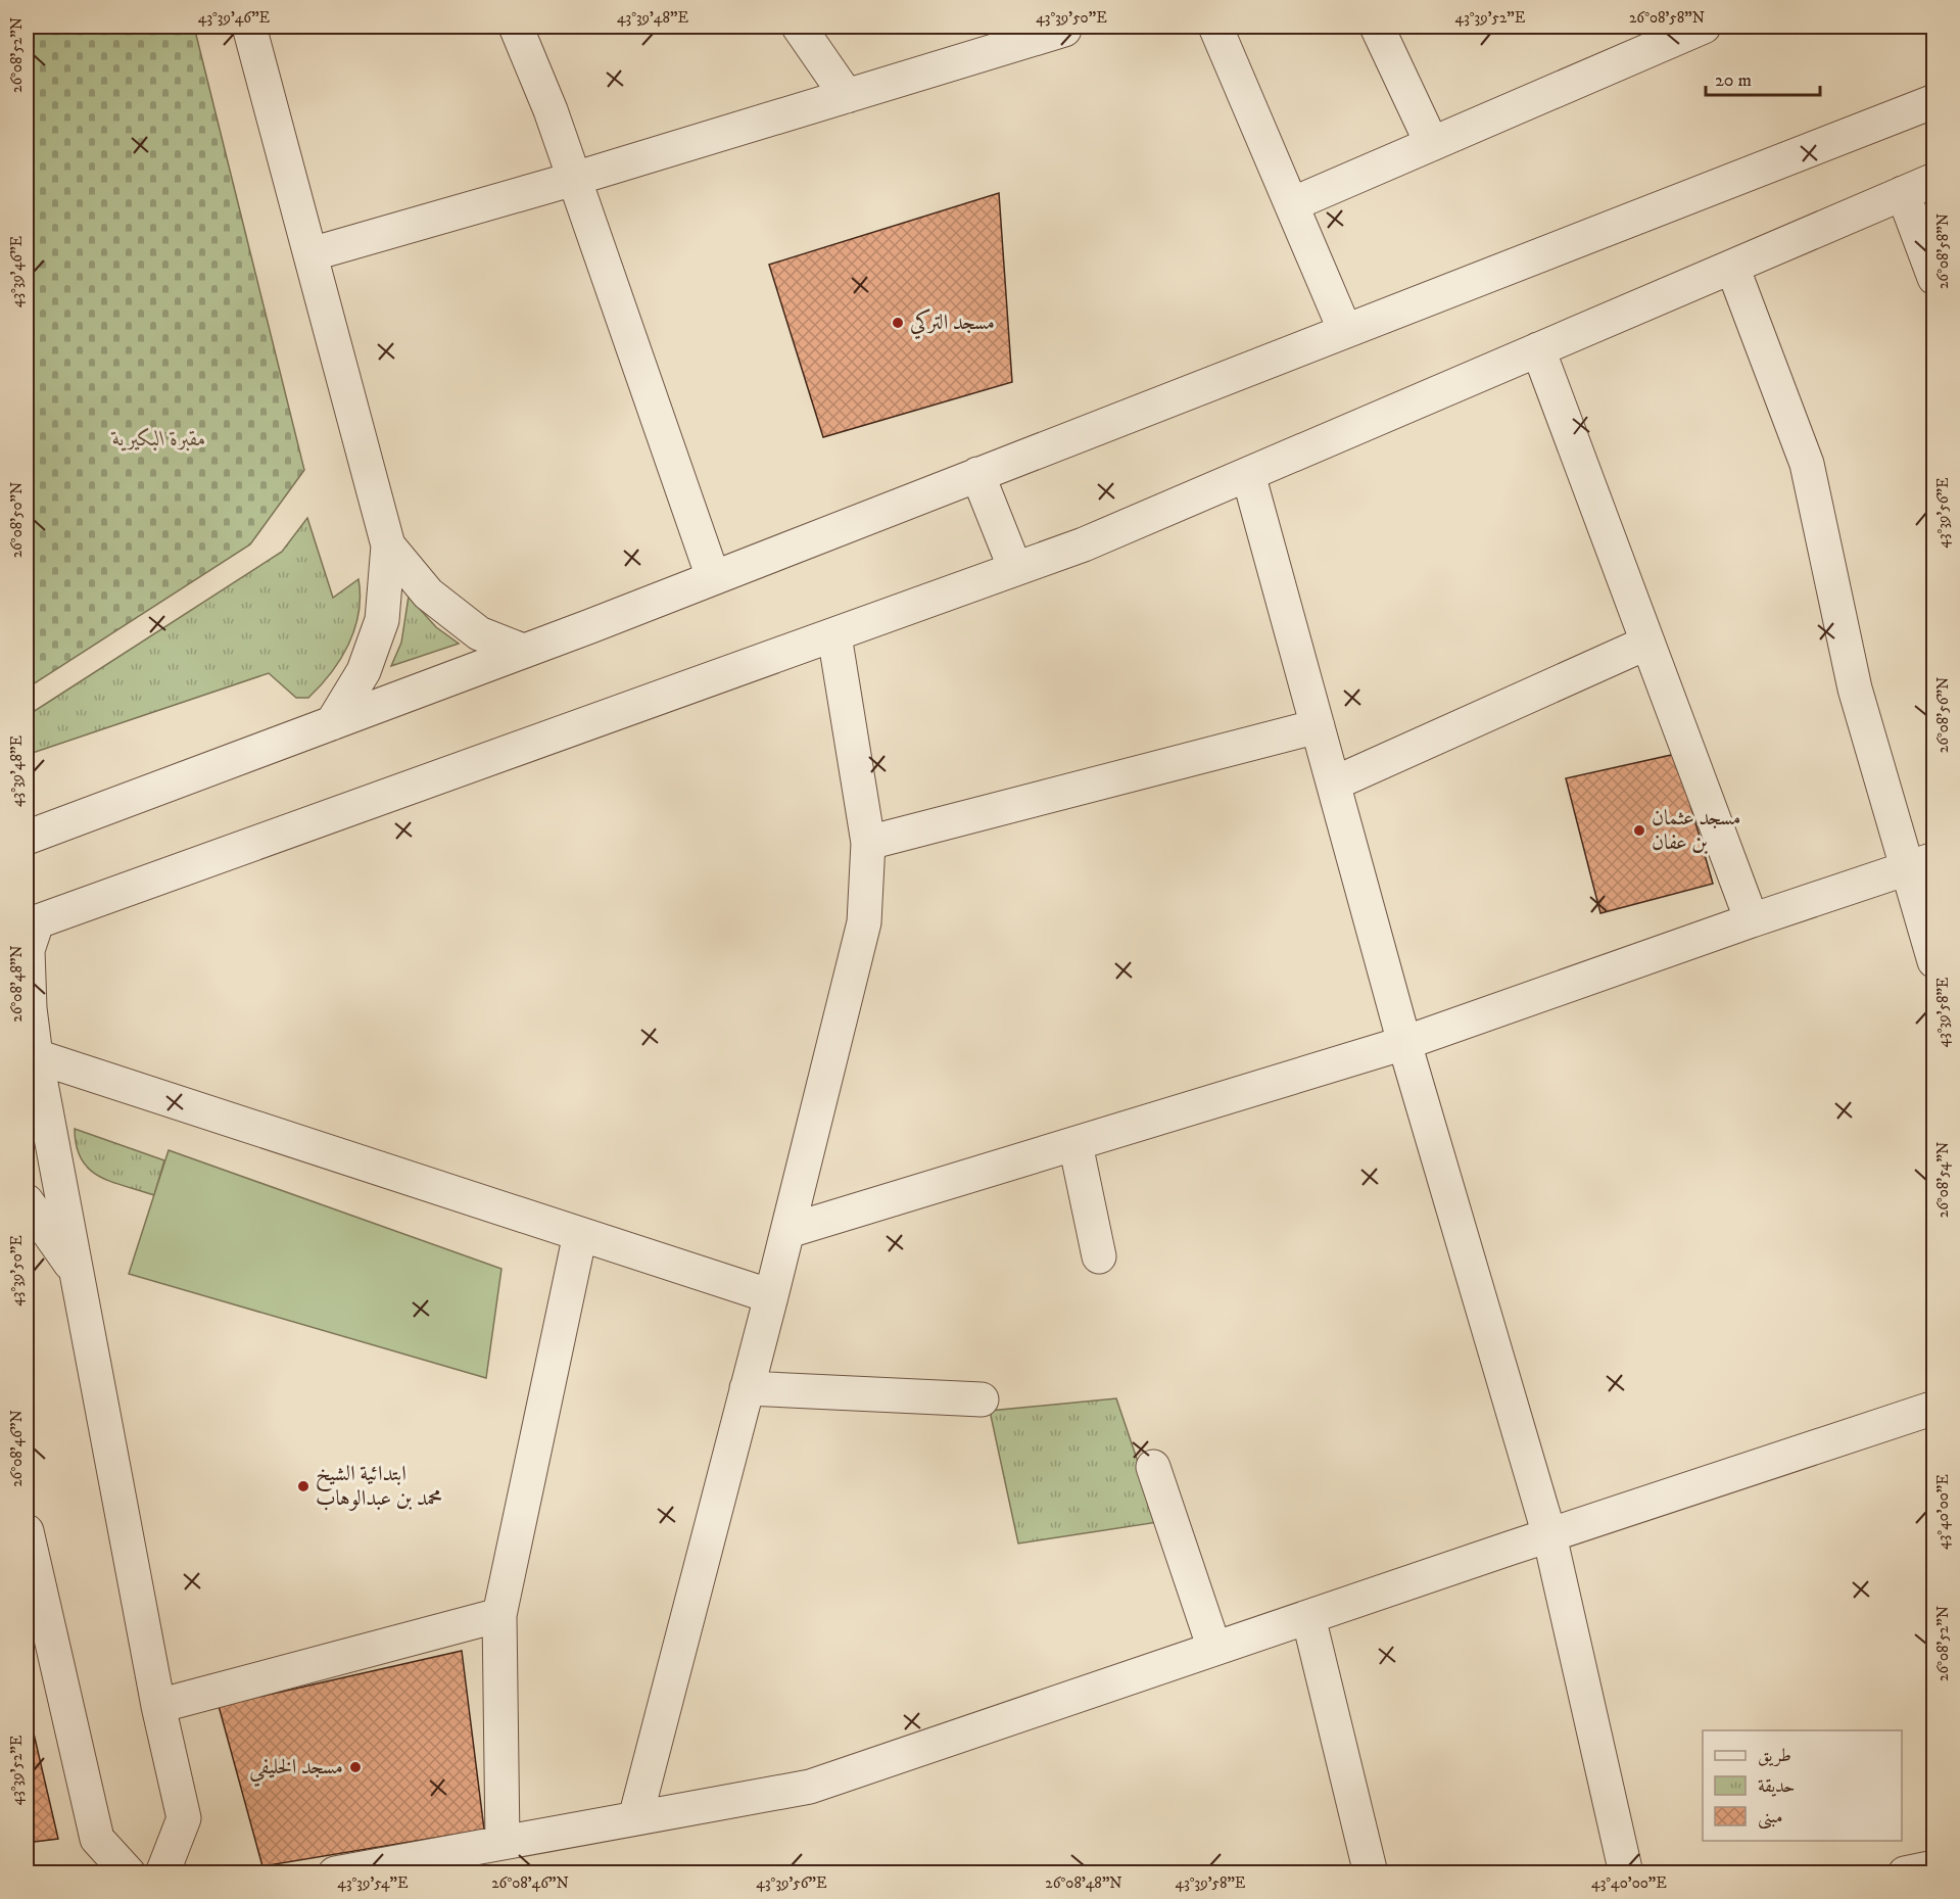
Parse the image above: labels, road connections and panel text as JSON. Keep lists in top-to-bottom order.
{
  "parks": ["مقبرة البكيرية"],
  "places": [
    "مسجد التركي",
    "مسجد عثمان بن عفان",
    "ابتدائية الشيخ محمد بن عبدالوهاب",
    "مسجد الخليفي"
  ],
  "legend": ["طريق", "حديقة", "مبنى"],
  "scale_bar": "20 m",
  "coordinates": [
    "43°39'46\"E",
    "43°39'48\"E",
    "43°39'50\"E",
    "43°39'52\"E",
    "26°08'58\"N",
    "26°08'52\"N",
    "43°39'56\"E",
    "26°08'50\"N",
    "26°08'56\"N",
    "26°08'48\"N",
    "43°39'58\"E",
    "26°08'54\"N",
    "26°08'46\"N",
    "43°40'00\"E",
    "43°39'54\"E"
  ]
}
